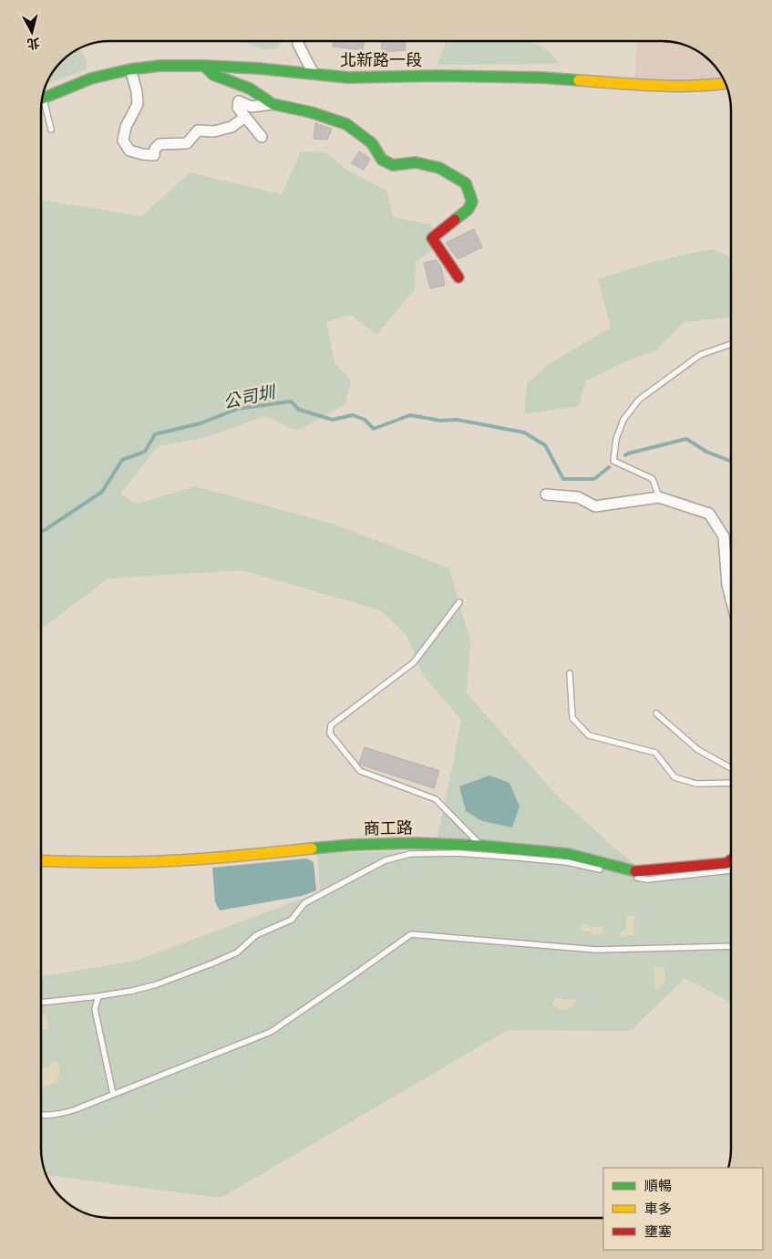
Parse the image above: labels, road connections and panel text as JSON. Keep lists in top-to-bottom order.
{
  "streets": {
    "street": ["北新路一段", "商工路"]
  },
  "water": ["公司圳"],
  "legend": ["順暢", "車多", "壅塞"],
  "north": "bottom"
}
